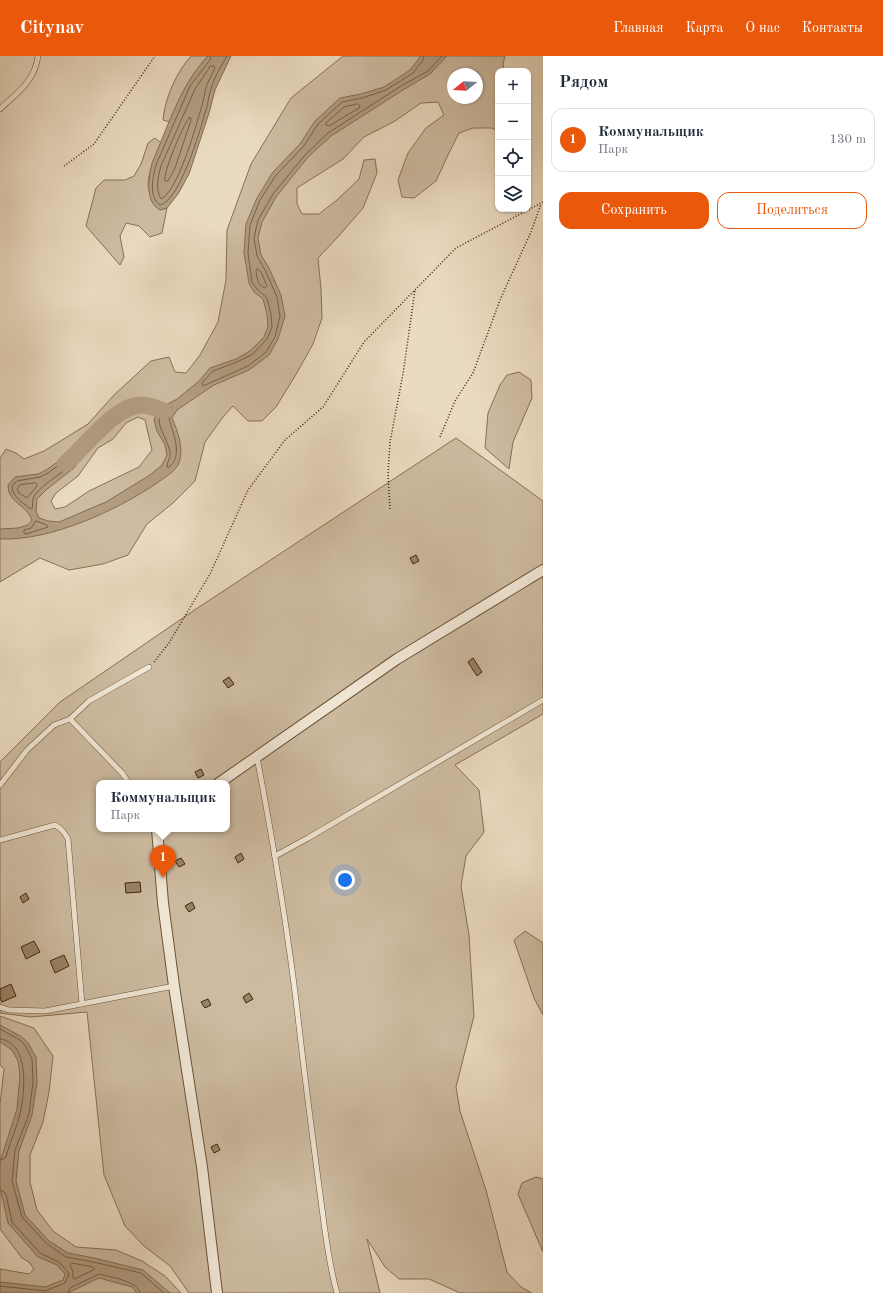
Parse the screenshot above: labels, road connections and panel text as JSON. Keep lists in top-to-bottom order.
{
  "north": "left",
  "page": {
    "header": "Citynav",
    "nav": [
      "Главная",
      "Карта",
      "О нас",
      "Контакты"
    ],
    "heading": "Рядом",
    "map_buttons": ["+", "−"],
    "list": [
      {
        "mark": "1",
        "name": "Коммунальщик",
        "note": "Парк",
        "value": "130 m"
      }
    ],
    "buttons": ["Сохранить", "Поделиться"],
    "popup": ["Коммунальщик", "Парк"],
    "pins": "1"
  }
}
